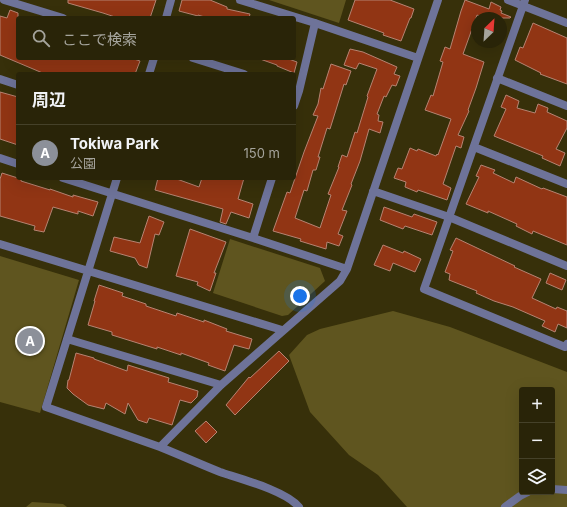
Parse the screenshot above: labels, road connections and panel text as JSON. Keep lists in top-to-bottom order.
{
  "north": "top right",
  "page": {
    "search": "ここで検索",
    "heading": "周辺",
    "list": [
      {
        "mark": "A",
        "name": "Tokiwa Park",
        "note": "公園",
        "value": "150 m"
      }
    ],
    "pins": "A",
    "map_buttons": ["+", "−"]
  }
}
